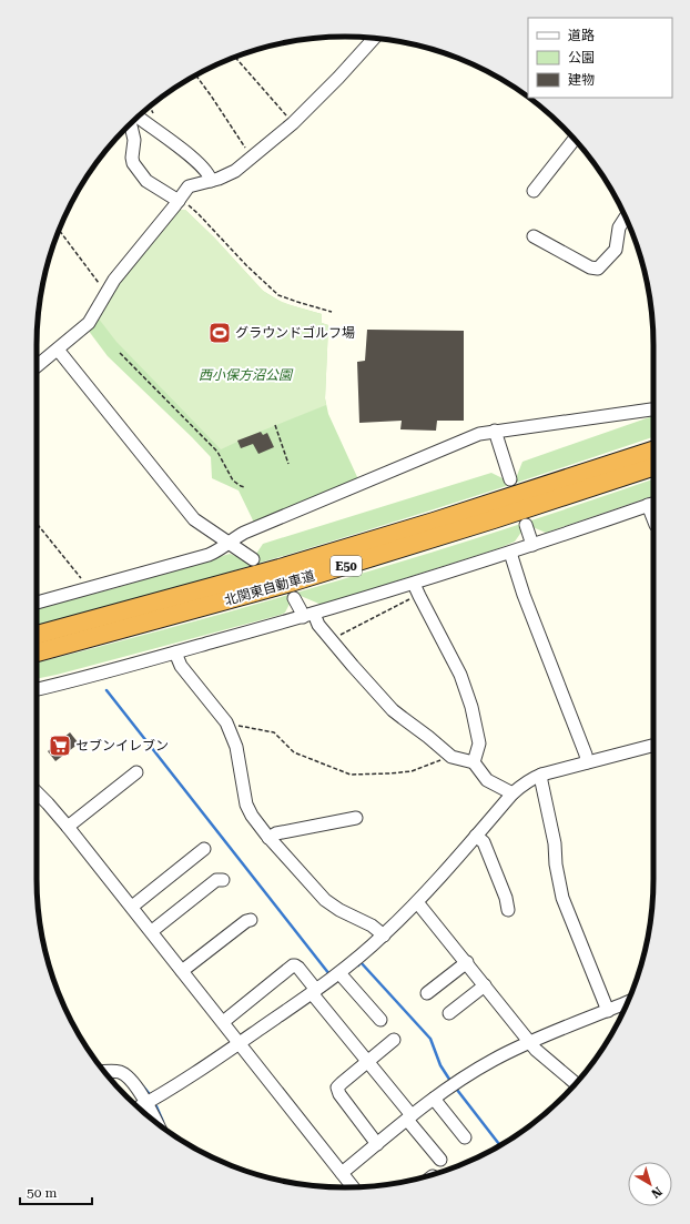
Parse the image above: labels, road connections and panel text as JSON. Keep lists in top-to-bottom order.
{
  "streets": {
    "highway": ["E50", "北関東自動車道"]
  },
  "parks": ["西小保方沼公園"],
  "places": {
    "sports": ["グラウンドゴルフ場"],
    "supermarket": ["セブンイレブン"]
  },
  "legend": ["道路", "公園", "建物"],
  "scale_bar": "50 m",
  "north": "bottom right"
}
